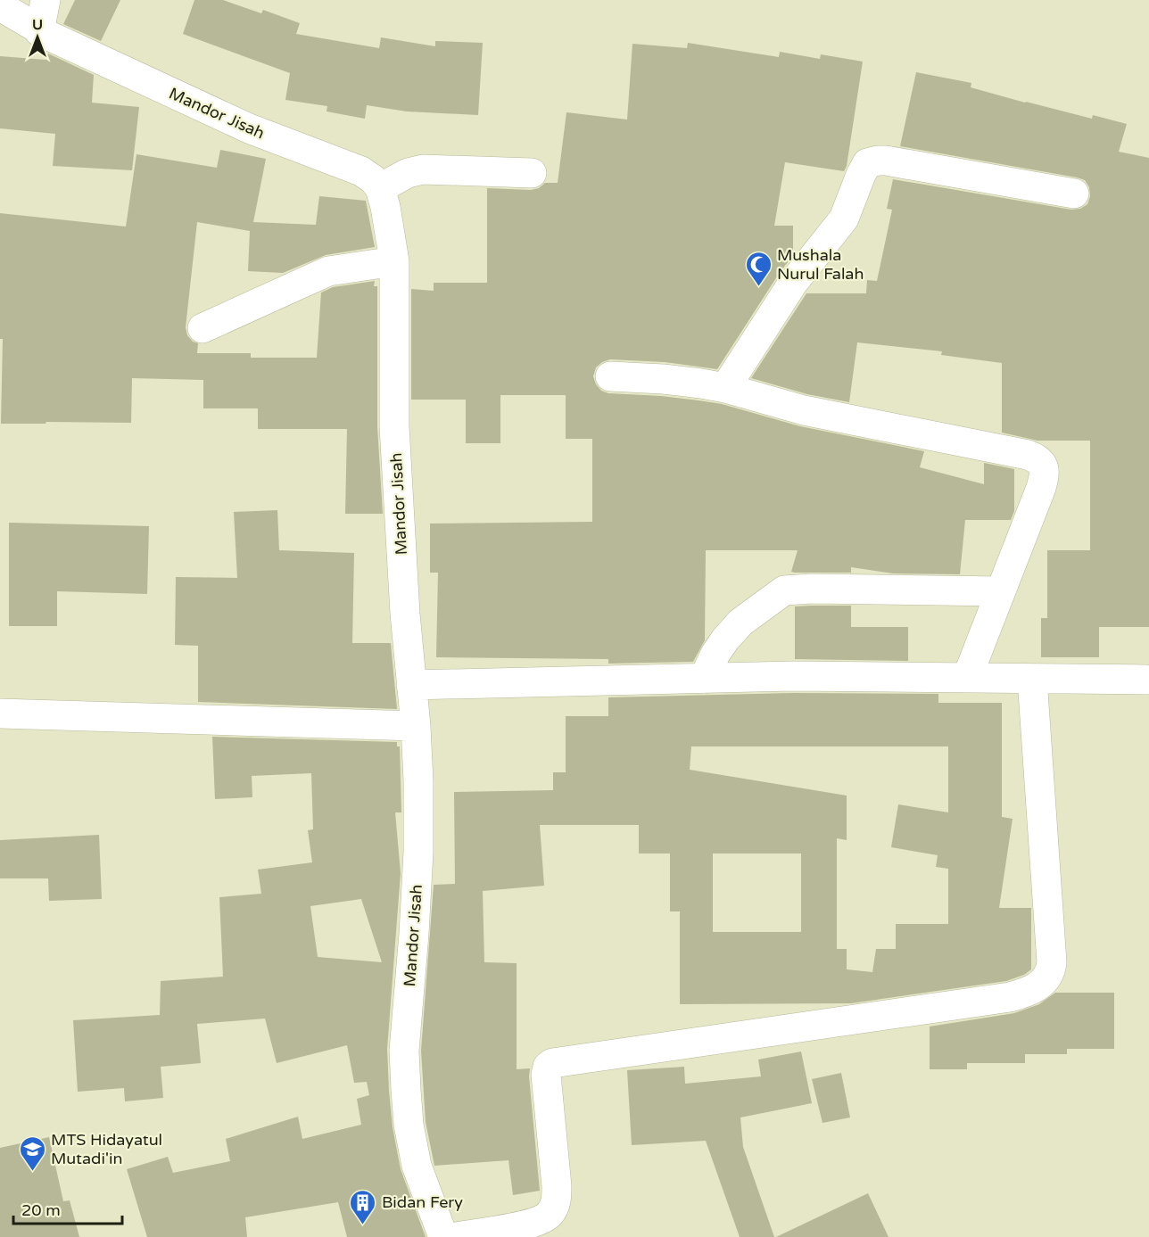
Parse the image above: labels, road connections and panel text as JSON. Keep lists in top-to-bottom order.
{
  "streets": {
    "street": ["Mandor Jisah"]
  },
  "places": {
    "mosque": ["Mushala Nurul Falah"],
    "school or university": ["MTS Hidayatul Mutadi'in"],
    "building": ["Bidan Fery"]
  },
  "scale_bar": "20 m",
  "north": "top"
}
